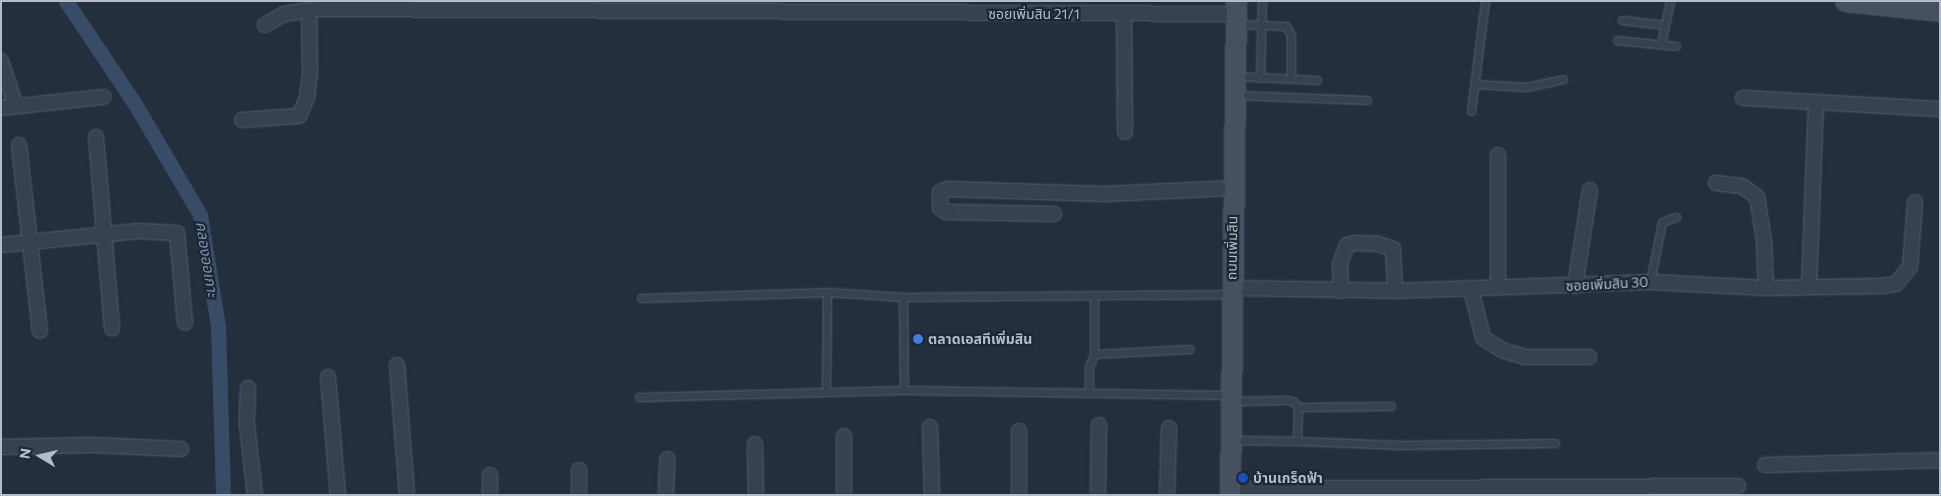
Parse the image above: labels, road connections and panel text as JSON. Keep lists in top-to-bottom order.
{
  "streets": {
    "street": ["ซอยเพิ่มสิน 21/1", "ถนนเพิ่มสิน", "ซอยเพิ่มสิน 30"]
  },
  "crossings": [
    ["ซอยเพิ่มสิน 21/1", "ถนนเพิ่มสิน"],
    ["ถนนเพิ่มสิน", "ซอยเพิ่มสิน 30"]
  ],
  "water": ["คลองออเกาะ"],
  "places": ["ตลาดเอสทีเพิ่มสิน", "บ้านเกร็ดฟ้า"],
  "north": "left"
}
